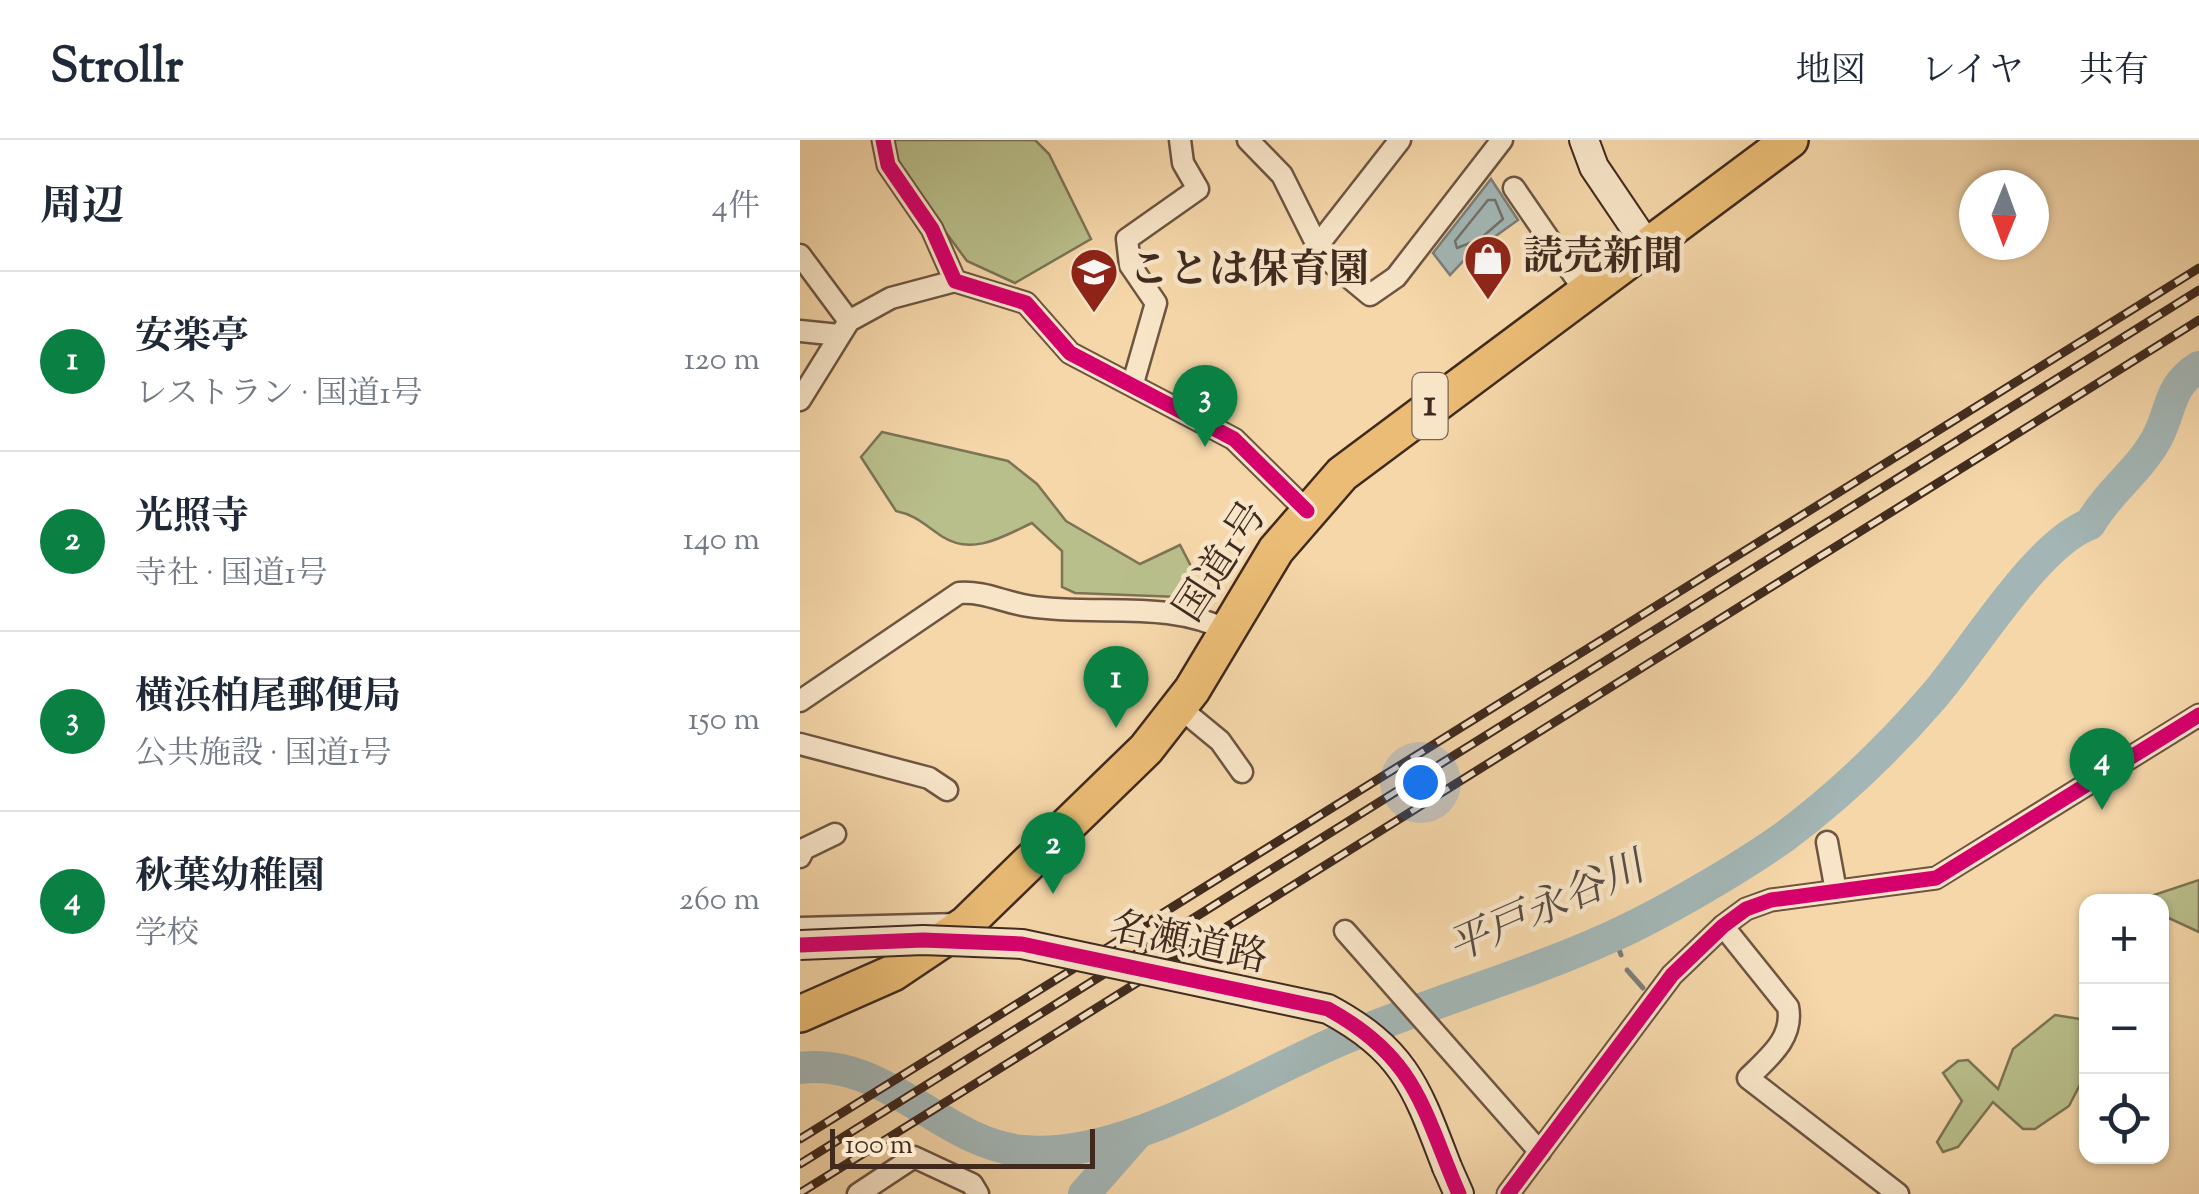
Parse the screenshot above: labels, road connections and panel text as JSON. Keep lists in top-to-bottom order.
{
  "streets": {
    "highway": ["1", "国道1号"],
    "street": ["名瀬道路"]
  },
  "water": ["平戸永谷川"],
  "places": {
    "shop": ["読売新聞"],
    "school or university": ["ことは保育園"]
  },
  "scale_bar": "100 m",
  "north": "bottom",
  "page": {
    "header": "Strollr",
    "nav": ["地図", "レイヤ", "共有"],
    "heading": ["周辺", "4件"],
    "list": [
      {
        "mark": "1",
        "name": "安楽亭",
        "note": "レストラン · 国道1号",
        "value": "120 m"
      },
      {
        "mark": "2",
        "name": "光照寺",
        "note": "寺社 · 国道1号",
        "value": "140 m"
      },
      {
        "mark": "3",
        "name": "横浜柏尾郵便局",
        "note": "公共施設 · 国道1号",
        "value": "150 m"
      },
      {
        "mark": "4",
        "name": "秋葉幼稚園",
        "note": "学校",
        "value": "260 m"
      }
    ],
    "pins": [
      "3",
      "1",
      "4",
      "2"
    ],
    "map_buttons": ["+", "−"],
    "scale": "100 m"
  }
}
